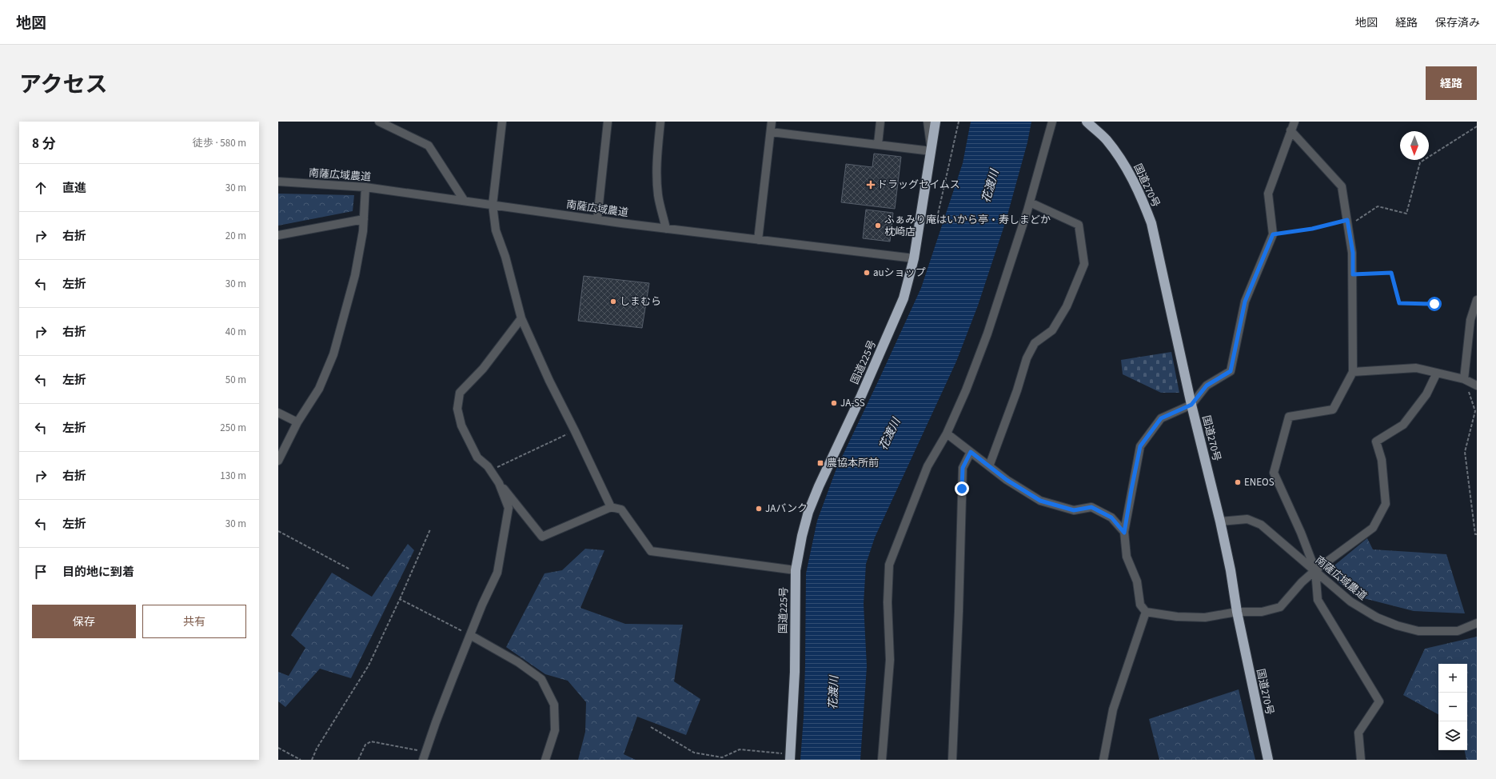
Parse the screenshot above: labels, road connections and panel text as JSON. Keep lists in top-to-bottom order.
{
  "streets": {
    "highway": ["国道270号", "国道225号"],
    "street": ["南薩広域農道"]
  },
  "crossings": [
    ["南薩広域農道", "国道270号"],
    ["南薩広域農道", "国道225号"]
  ],
  "water": ["花渡川"],
  "places": {
    "health": ["ドラッグセイムス"],
    "other": [
      "ふぁみり庵はいから亭・寿しまどか 枕崎店",
      "auショップ",
      "しまむら",
      "JA-SS",
      "ENEOS",
      "JAバンク"
    ],
    "transit": ["農協本所前"]
  },
  "north": "bottom",
  "page": {
    "header": "地図",
    "nav": ["地図", "経路", "保存済み"],
    "title": "アクセス",
    "buttons": [
      "経路",
      ["保存", "共有"]
    ],
    "heading": ["8 分", "徒歩 · 580 m"],
    "list": [
      ["直進", "30 m"],
      ["右折", "20 m"],
      ["左折", "30 m"],
      ["右折", "40 m"],
      ["左折", "50 m"],
      ["左折", "250 m"],
      ["右折", "130 m"],
      ["左折", "30 m"],
      "目的地に到着"
    ],
    "map_buttons": ["+", "−"]
  }
}
